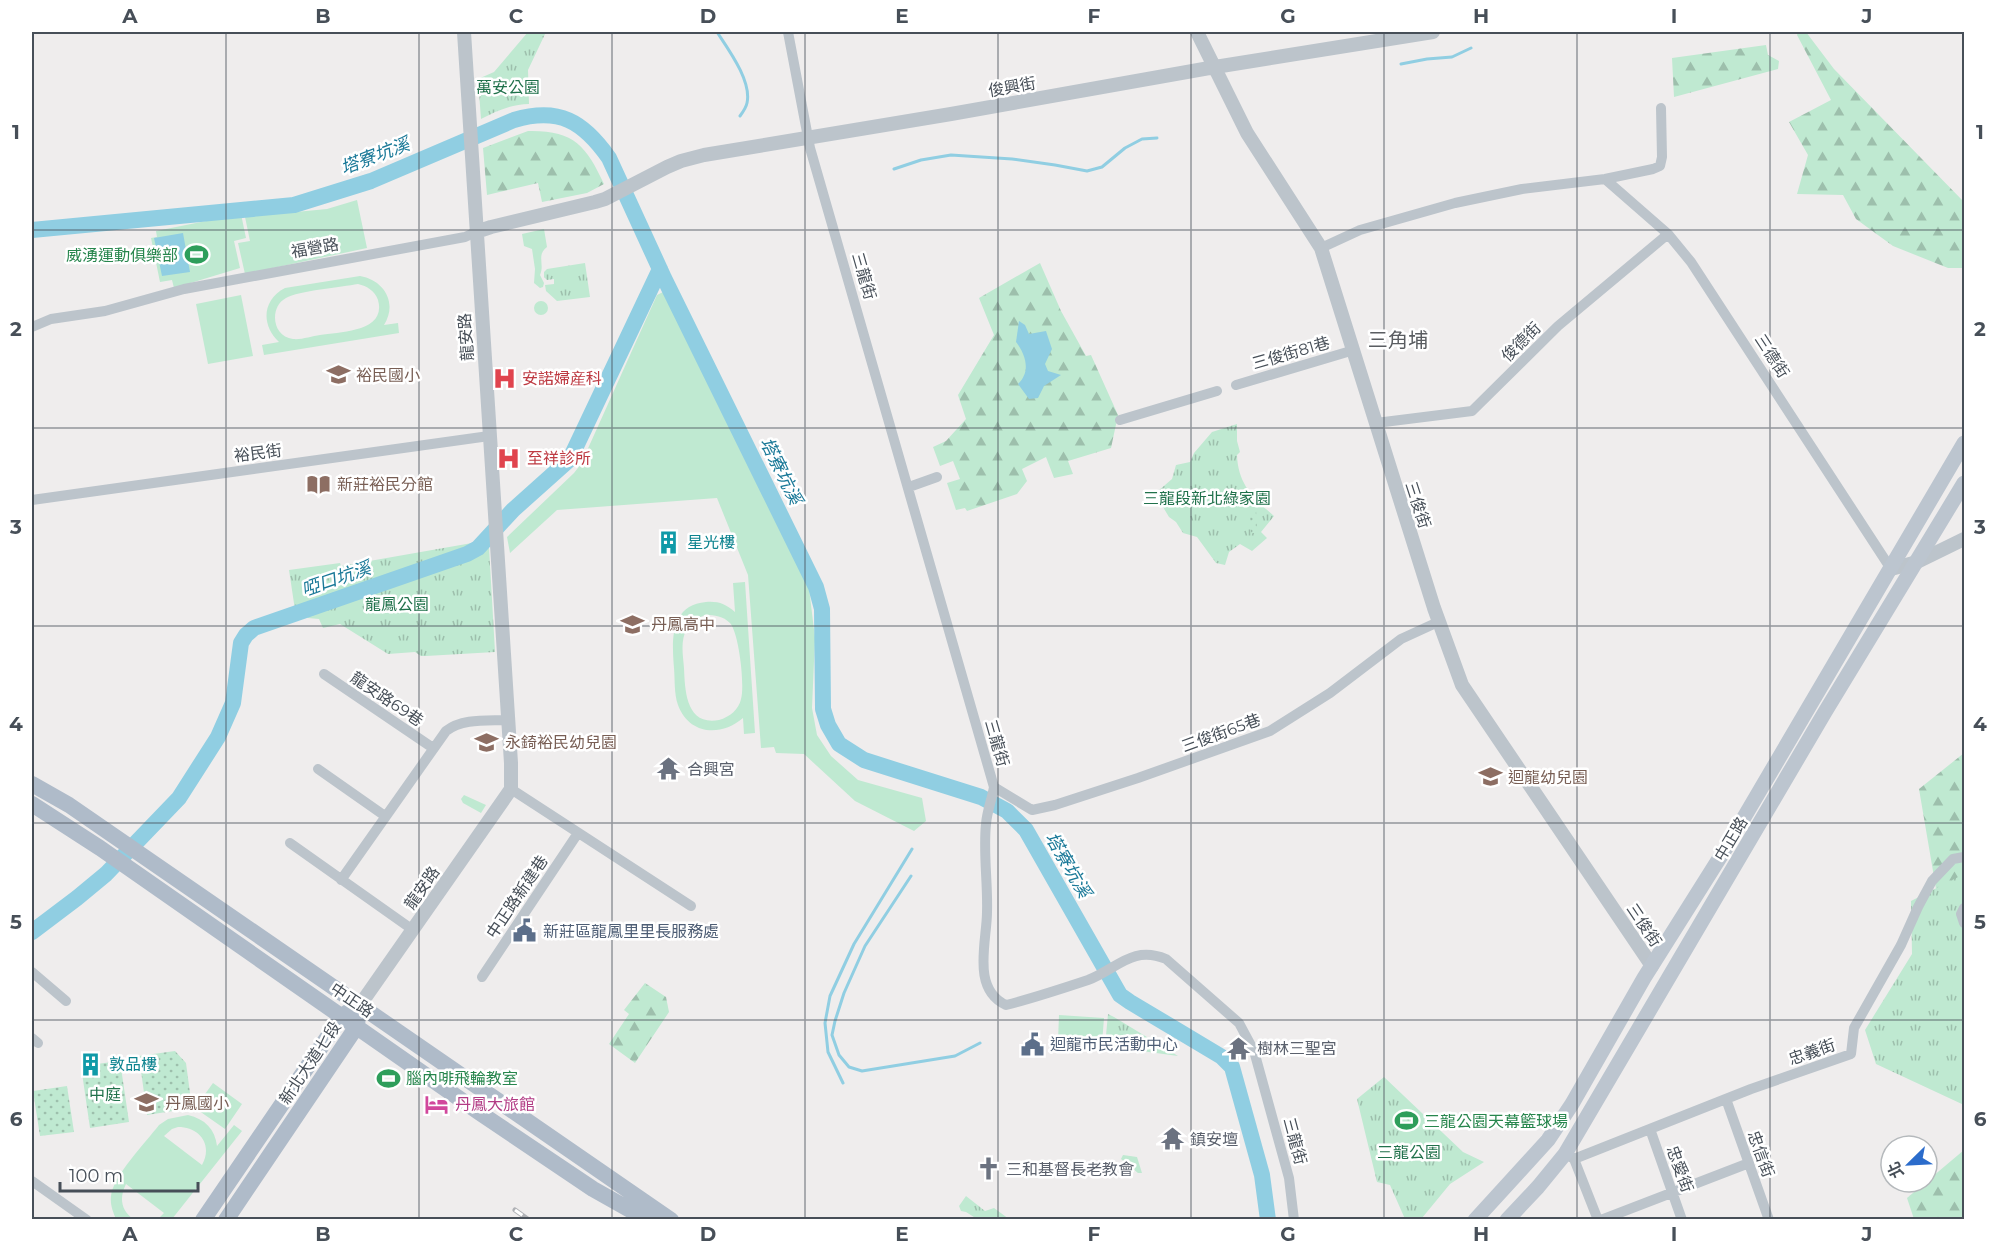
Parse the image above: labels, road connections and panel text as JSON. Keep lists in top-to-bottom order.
{
  "streets": {
    "main road": ["中正路", "新北大道七段"],
    "street": [
      "俊興街",
      "福營路",
      "三龍街",
      "龍安路",
      "俊德街",
      "三俊街81巷",
      "三德街",
      "裕民街",
      "三俊街",
      "龍安路69巷",
      "三俊街65巷",
      "中正路新建巷",
      "忠義街",
      "忠信街",
      "忠愛街"
    ]
  },
  "crossings": [
    ["俊興街", "福營路"],
    ["俊興街", "三龍街"],
    ["俊興街", "三俊街"],
    ["福營路", "龍安路"],
    ["三龍街", "三俊街65巷"],
    ["龍安路", "裕民街"],
    ["龍安路", "龍安路69巷"],
    ["龍安路", "中正路"],
    ["龍安路", "新北大道七段"],
    ["俊德街", "三德街"],
    ["俊德街", "三俊街"],
    ["三俊街81巷", "三俊街"],
    ["三德街", "中正路"],
    ["三俊街", "三俊街65巷"],
    ["三俊街", "中正路"],
    ["中正路", "忠義街"],
    ["中正路", "新北大道七段"],
    ["忠義街", "忠信街"],
    ["忠義街", "忠愛街"]
  ],
  "districts": ["三角埔"],
  "water": ["塔寮坑溪", "啞口坑溪"],
  "parks": [
    "萬安公園",
    "三龍段新北綠家園",
    "龍鳳公園",
    "中庭",
    "三龍公園"
  ],
  "places": {
    "sports": ["威湧運動俱樂部", "腦內啡飛輪教室", "三龍公園天幕籃球場"],
    "school or university": [
      "裕民國小",
      "丹鳳高中",
      "永錡裕民幼兒園",
      "迴龍幼兒園",
      "丹鳳國小"
    ],
    "hospital": ["安諾婦産科", "至祥診所"],
    "library": ["新莊裕民分館"],
    "building": ["星光樓", "敦品樓"],
    "temple": ["合興宮", "樹林三聖宮", "鎮安壇"],
    "public building": ["新莊區龍鳳里里長服務處", "迴龍市民活動中心"],
    "hotel": ["丹鳳大旅館"],
    "church": ["三和基督長老教會"]
  },
  "scale_bar": "100 m",
  "north": "bottom left",
  "grid": {
    "columns": [
      "A",
      "B",
      "C",
      "D",
      "E",
      "F",
      "G",
      "H",
      "I",
      "J"
    ],
    "rows": [
      "1",
      "2",
      "3",
      "4",
      "5",
      "6"
    ]
  }
}
